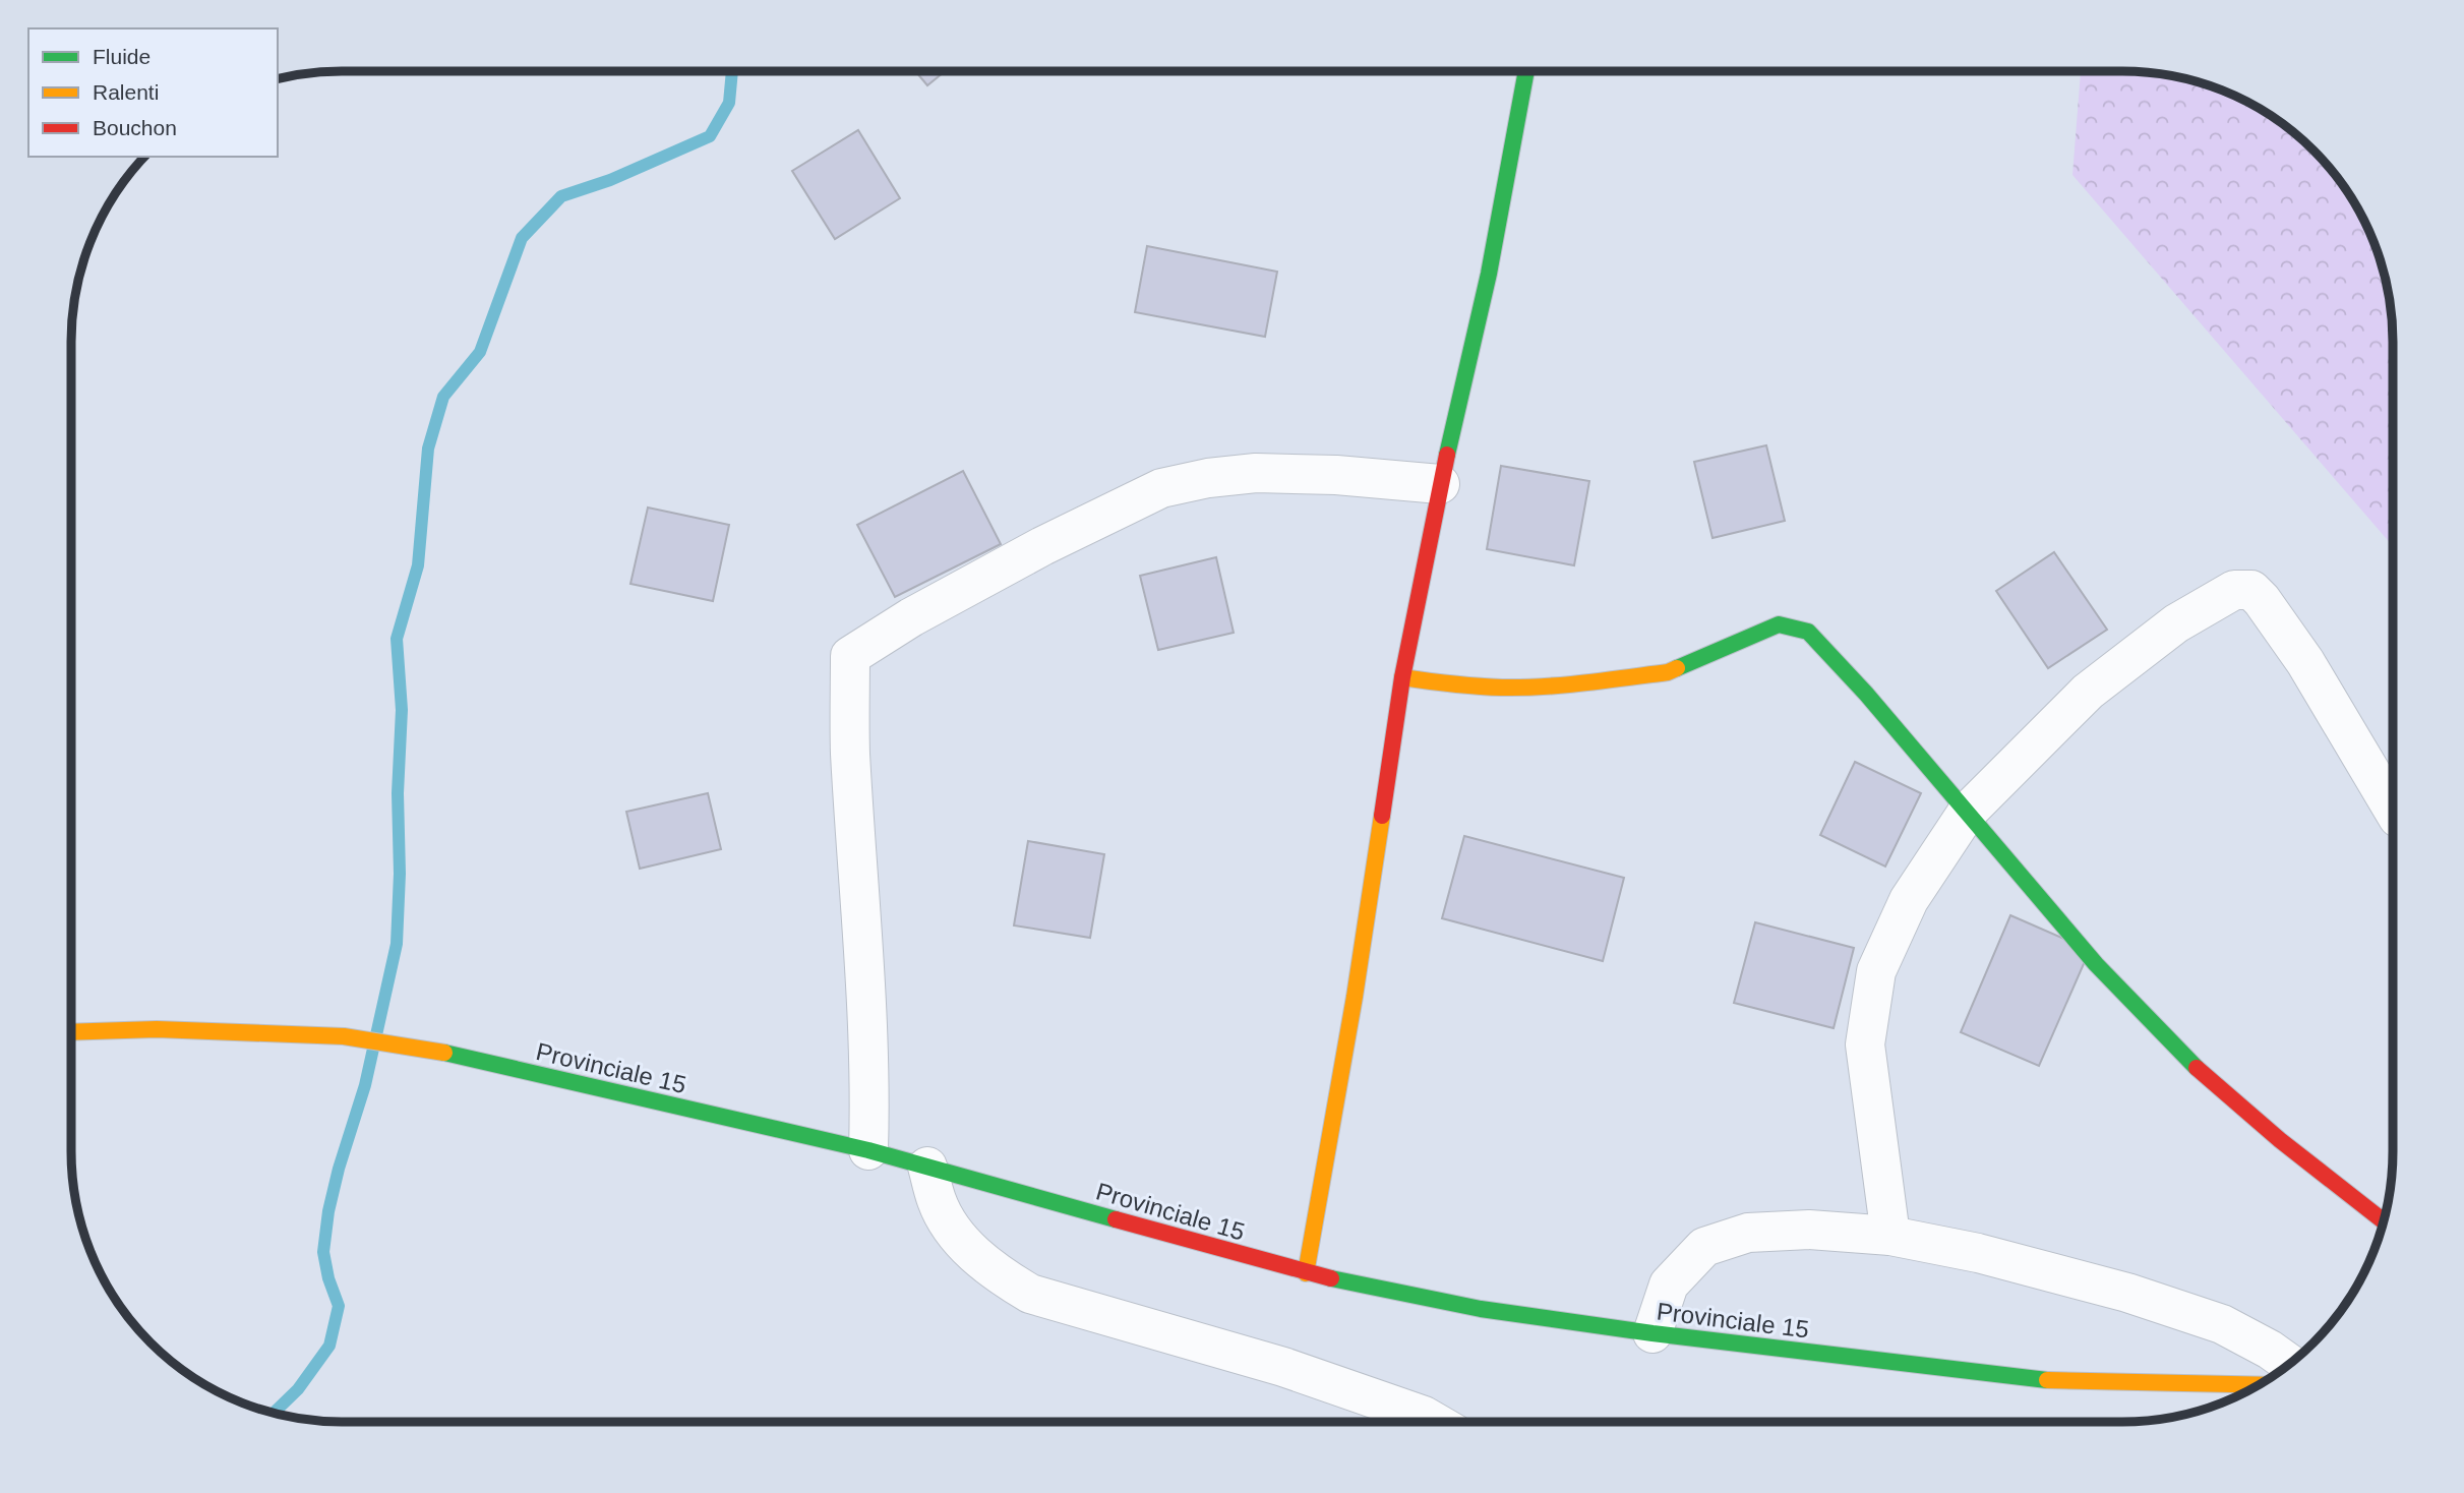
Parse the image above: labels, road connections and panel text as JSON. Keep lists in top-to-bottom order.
{
  "streets": {
    "street": ["Provinciale 15"]
  },
  "legend": ["Fluide", "Ralenti", "Bouchon"]
}
